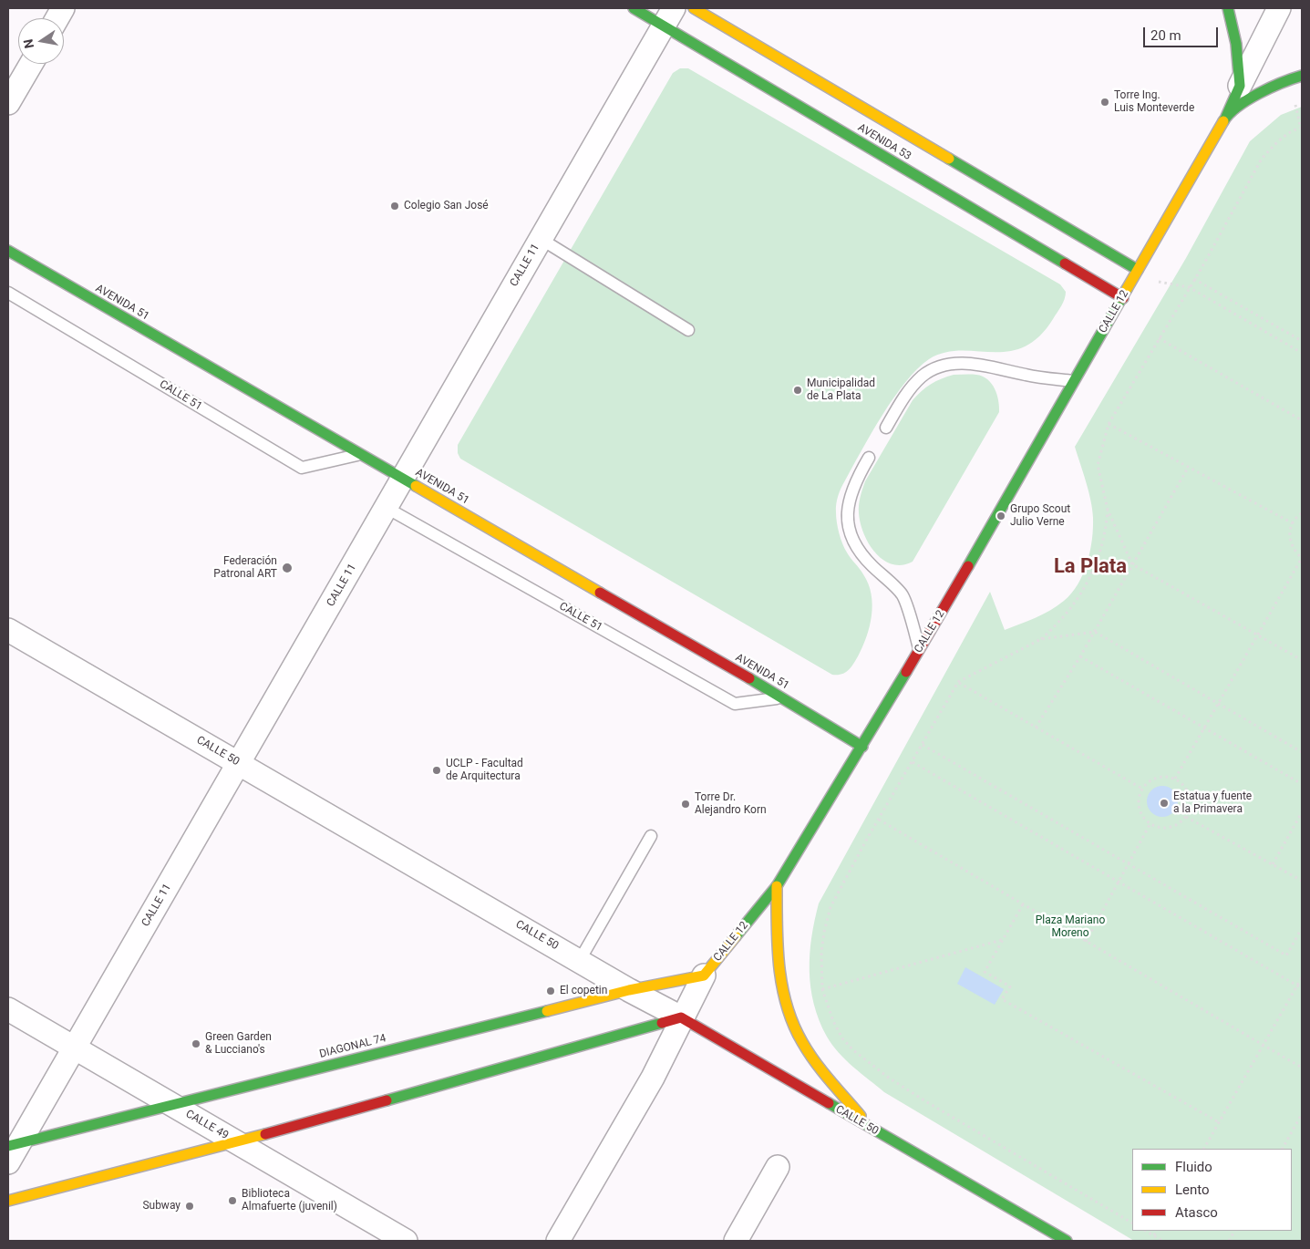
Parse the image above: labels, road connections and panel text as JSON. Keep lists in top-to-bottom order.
{
  "streets": {
    "main road": [
      "AVENIDA 53",
      "AVENIDA 51",
      "CALLE 12",
      "CALLE 50",
      "DIAGONAL 74"
    ],
    "street": ["CALLE 11", "CALLE 49"],
    "lane": ["CALLE 51"]
  },
  "crossings": [
    ["AVENIDA 53", "CALLE 11"],
    ["AVENIDA 53", "CALLE 12"],
    ["CALLE 11", "AVENIDA 51"],
    ["CALLE 11", "CALLE 51"],
    ["CALLE 11", "CALLE 50"],
    ["CALLE 11", "DIAGONAL 74"],
    ["CALLE 11", "CALLE 49"],
    ["AVENIDA 51", "CALLE 12"],
    ["AVENIDA 51", "CALLE 51"],
    ["CALLE 12", "CALLE 50"],
    ["CALLE 12", "DIAGONAL 74"],
    ["CALLE 50", "DIAGONAL 74"],
    ["DIAGONAL 74", "CALLE 49"]
  ],
  "districts": ["La Plata"],
  "parks": ["Plaza Mariano Moreno"],
  "places": [
    "Torre Ing. Luis Monteverde",
    "Colegio San José",
    "Municipalidad de La Plata",
    "Grupo Scout Julio Verne",
    "Federación Patronal ART",
    "UCLP - Facultad de Arquitectura",
    "Estatua y fuente a la Primavera",
    "Torre Dr. Alejandro Korn",
    "El copetin",
    "Green Garden & Lucciano's",
    "Biblioteca Almafuerte (juvenil)",
    "Subway"
  ],
  "legend": ["Fluido", "Lento", "Atasco"],
  "scale_bar": "20 m",
  "north": "left"
}
